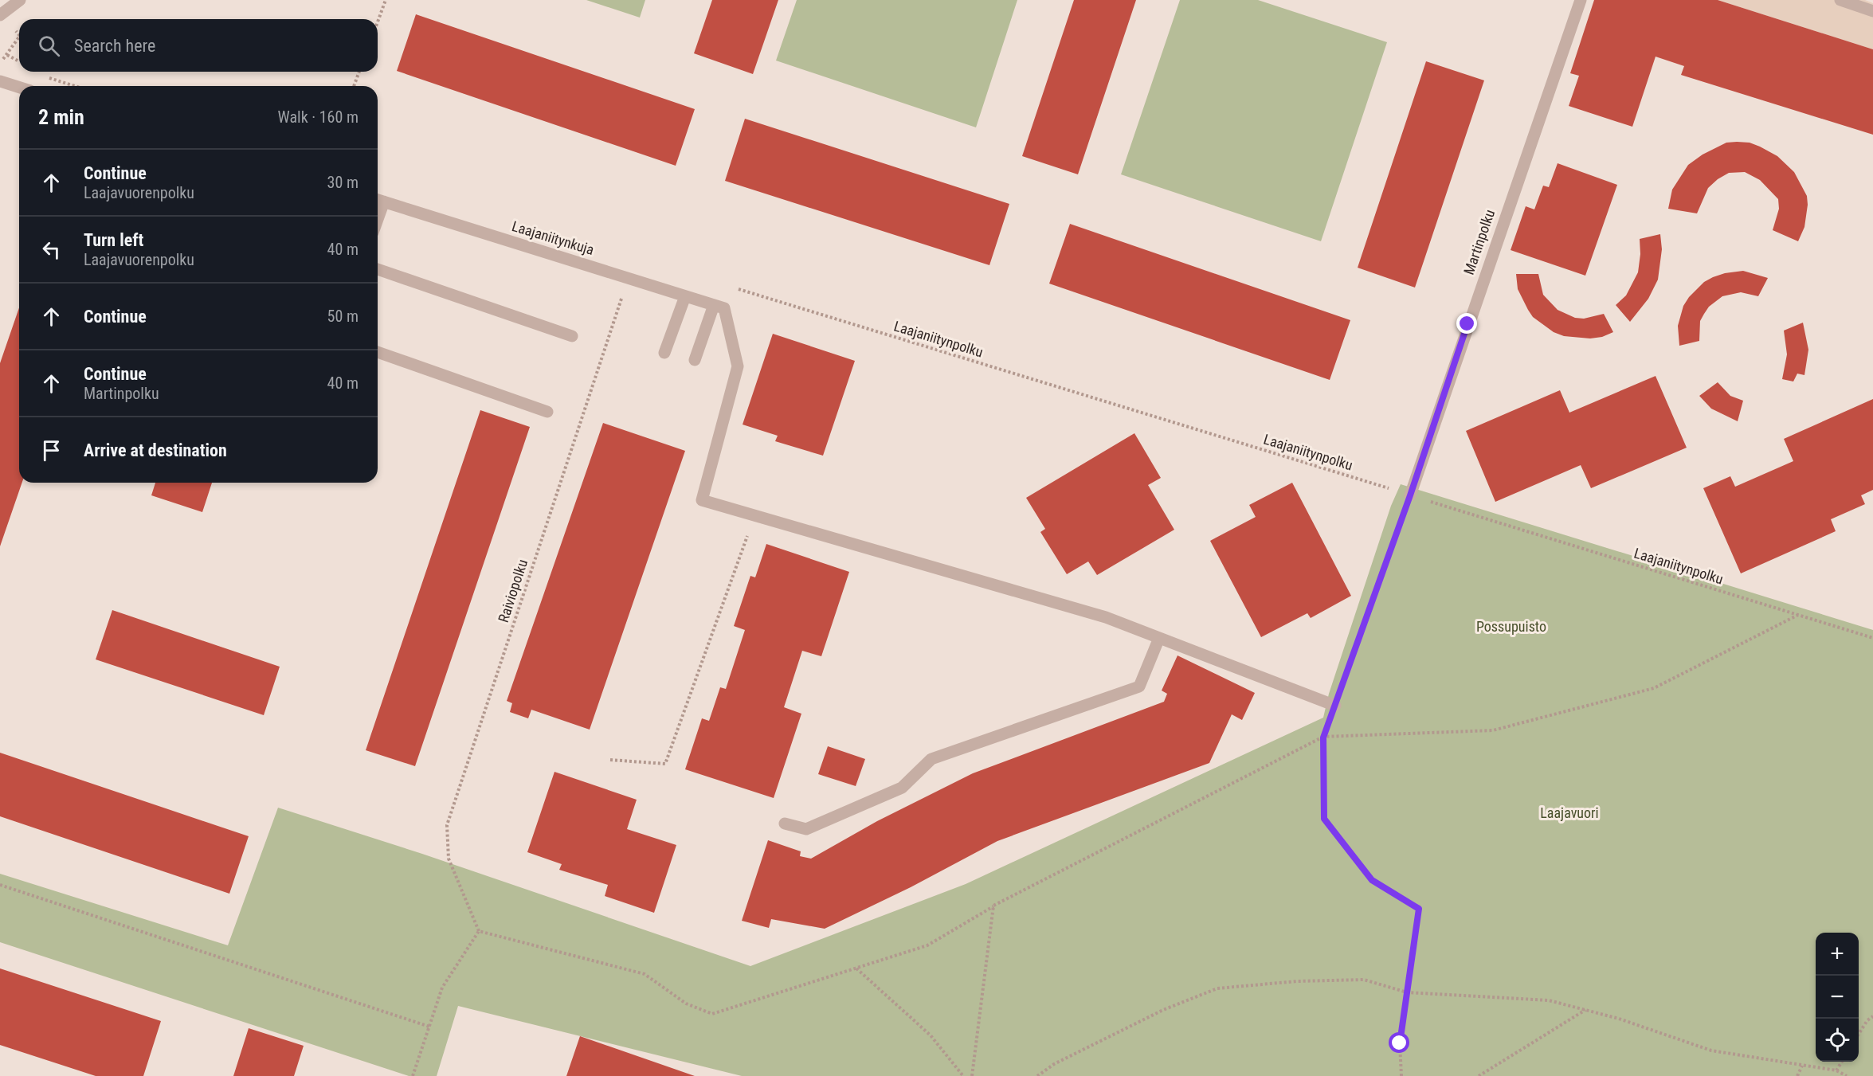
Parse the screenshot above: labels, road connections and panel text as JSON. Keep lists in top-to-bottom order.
{
  "streets": {
    "street": ["Laajaniitynkuja", "Martinpolku"],
    "path": ["Laajaniitynpolku", "Raiviopolku"]
  },
  "crossings": [
    ["Laajaniitynkuja", "Raiviopolku"],
    ["Martinpolku", "Laajaniitynpolku"]
  ],
  "parks": ["Possupuisto", "Laajavuori"],
  "page": {
    "search": "Search here",
    "heading": ["2 min", "Walk · 160 m"],
    "list": [
      ["Continue", "Laajavuorenpolku", "30 m"],
      ["Turn left", "Laajavuorenpolku", "40 m"],
      ["Continue", "50 m"],
      ["Continue", "Martinpolku", "40 m"],
      "Arrive at destination"
    ],
    "map_buttons": ["+", "−"]
  }
}
